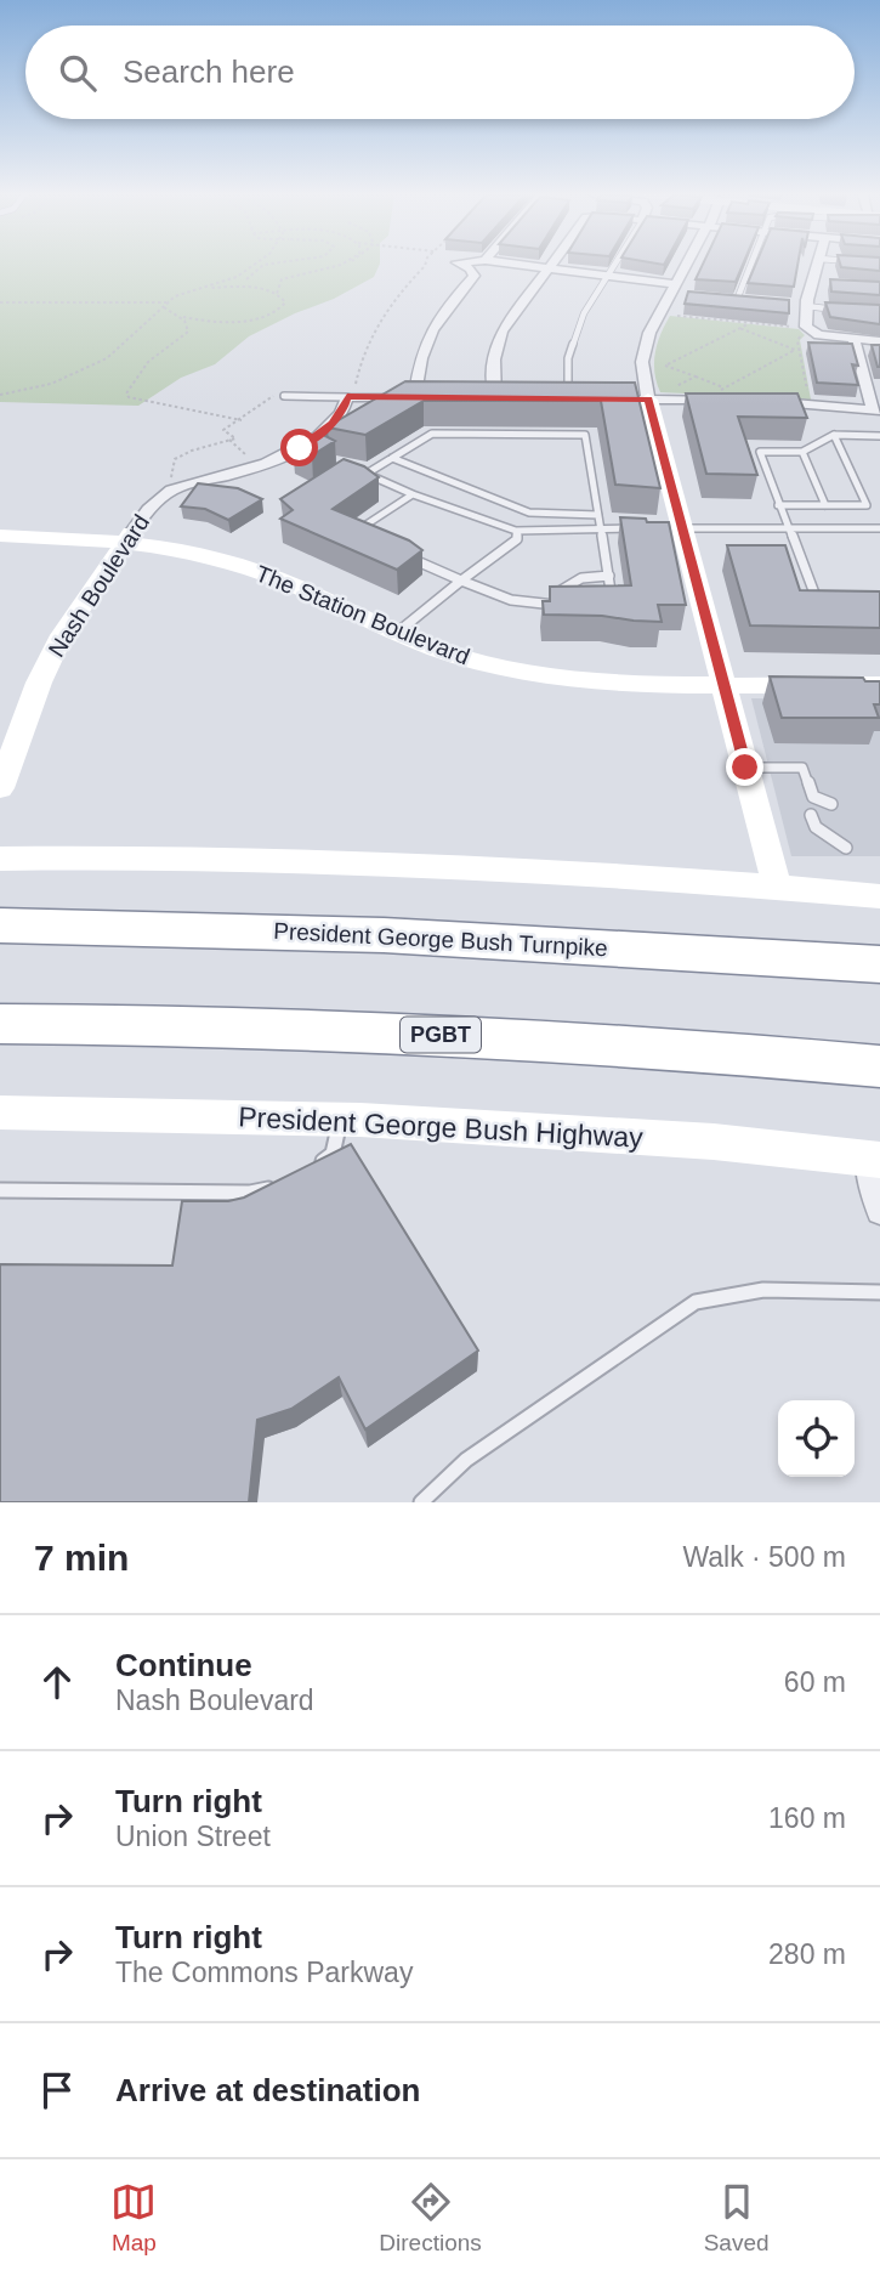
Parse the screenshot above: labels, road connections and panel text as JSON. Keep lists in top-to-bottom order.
{
  "streets": {
    "highway": ["President George Bush Turnpike", "PGBT"],
    "street": ["Nash Boulevard", "The Station Boulevard", "President George Bush Highway"]
  },
  "crossings": [
    ["Nash Boulevard", "The Station Boulevard"]
  ],
  "page": {
    "search": "Search here",
    "heading": ["7 min", "Walk · 500 m"],
    "list": [
      ["Continue", "Nash Boulevard", "60 m"],
      ["Turn right", "Union Street", "160 m"],
      ["Turn right", "The Commons Parkway", "280 m"],
      "Arrive at destination"
    ],
    "nav": ["Map", "Directions", "Saved"]
  }
}
